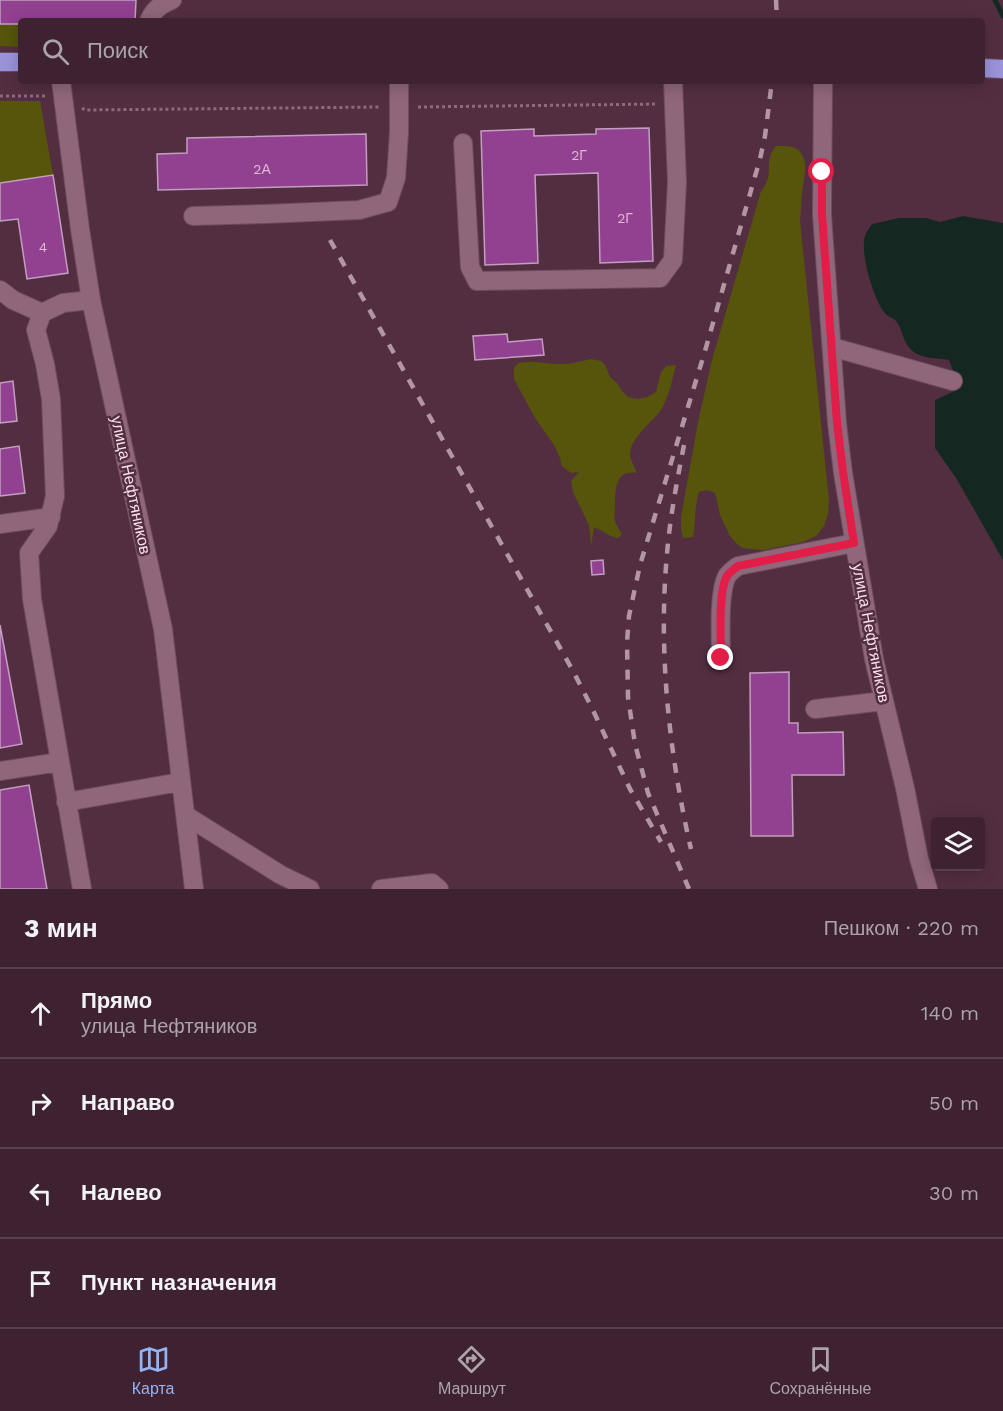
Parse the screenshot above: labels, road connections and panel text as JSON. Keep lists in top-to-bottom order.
{
  "streets": {
    "street": ["улица Нефтяников"]
  },
  "house_numbers": [
    "2Г",
    "2А",
    "2Г",
    "4"
  ],
  "page": {
    "search": "Поиск",
    "heading": ["3 мин", "Пешком · 220 m"],
    "list": [
      ["Прямо", "улица Нефтяников", "140 m"],
      ["Направо", "50 m"],
      ["Налево", "30 m"],
      "Пункт назначения"
    ],
    "nav": ["Карта", "Маршрут", "Сохранённые"]
  }
}
